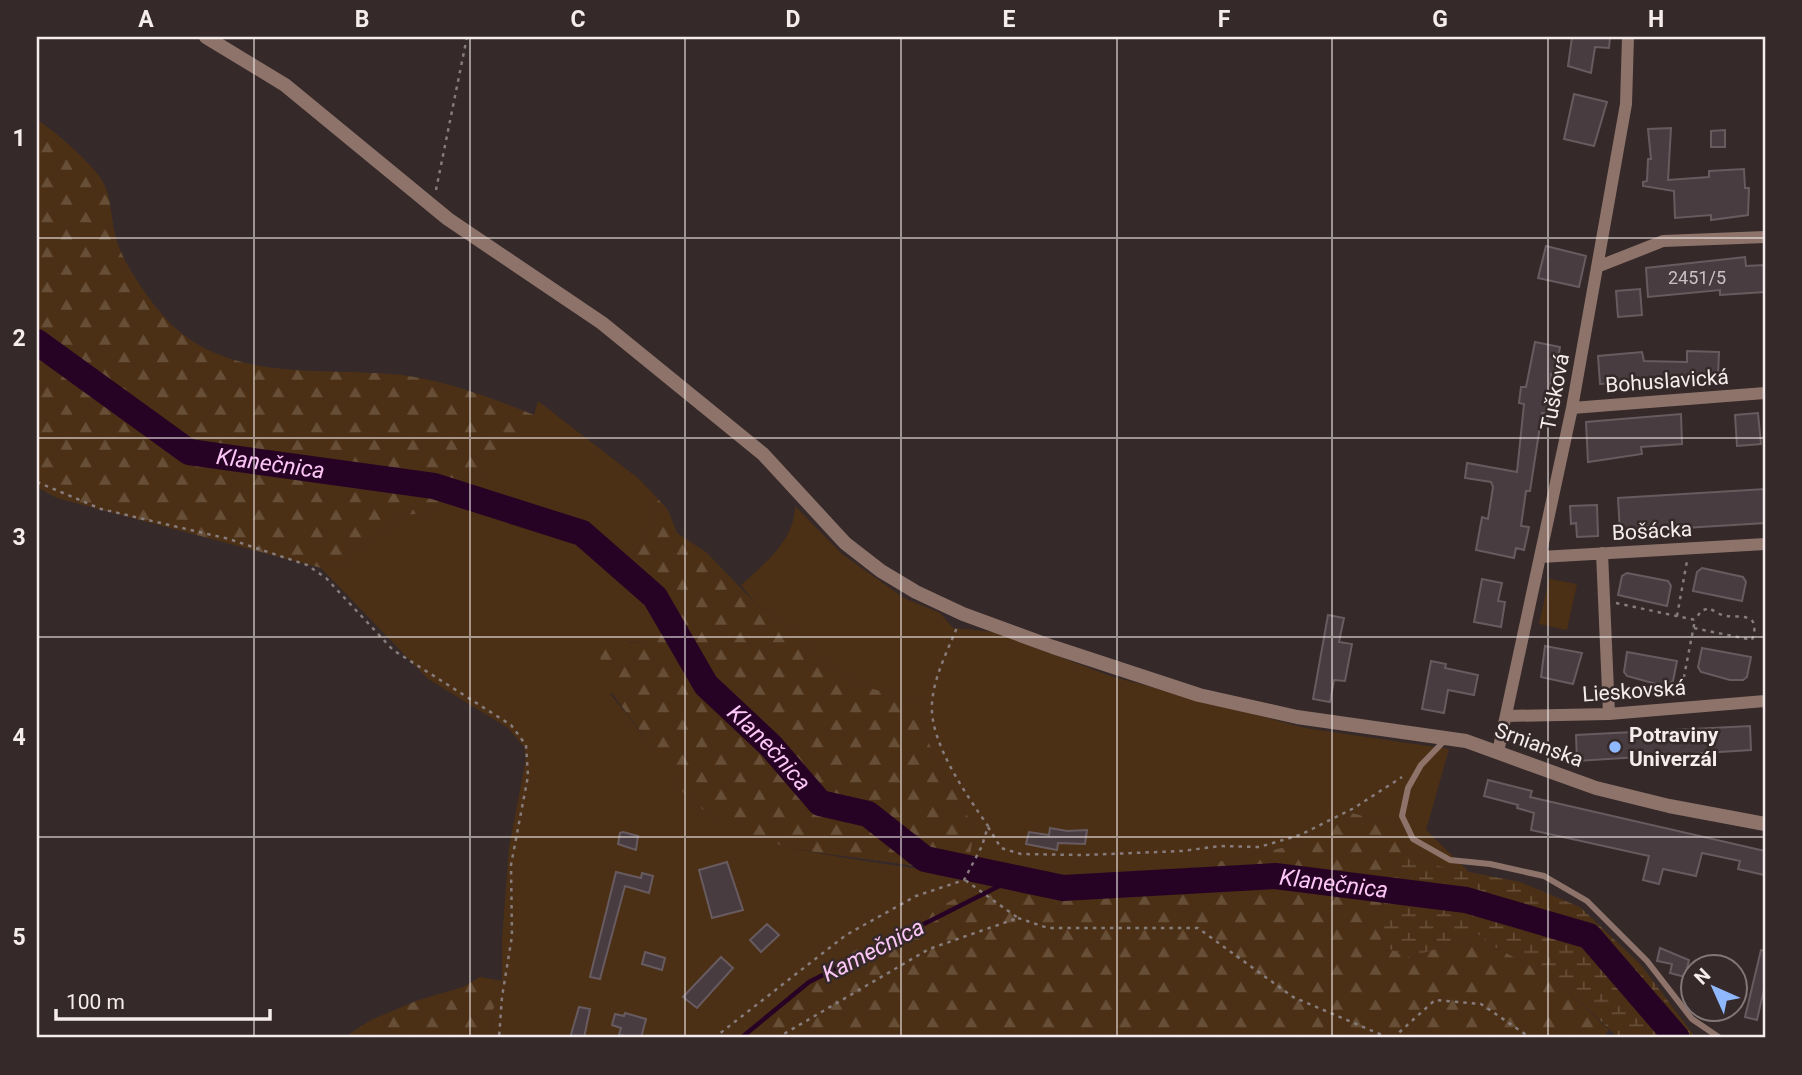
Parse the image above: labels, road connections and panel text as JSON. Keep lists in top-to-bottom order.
{
  "streets": {
    "street": [
      "Bohuslavická",
      "Tušková",
      "Bošácka",
      "Lieskovská",
      "Srnianska"
    ]
  },
  "crossings": [
    ["Bohuslavická", "Tušková"],
    ["Tušková", "Bošácka"],
    ["Tušková", "Lieskovská"],
    ["Tušková", "Srnianska"]
  ],
  "water": ["Klanečnica", "Kamečnica"],
  "places": ["Potraviny Univerzál"],
  "house_numbers": ["2451/5"],
  "scale_bar": "100 m",
  "north": "top left",
  "grid": {
    "columns": [
      "A",
      "B",
      "C",
      "D",
      "E",
      "F",
      "G",
      "H"
    ],
    "rows": [
      "1",
      "2",
      "3",
      "4",
      "5"
    ]
  }
}
